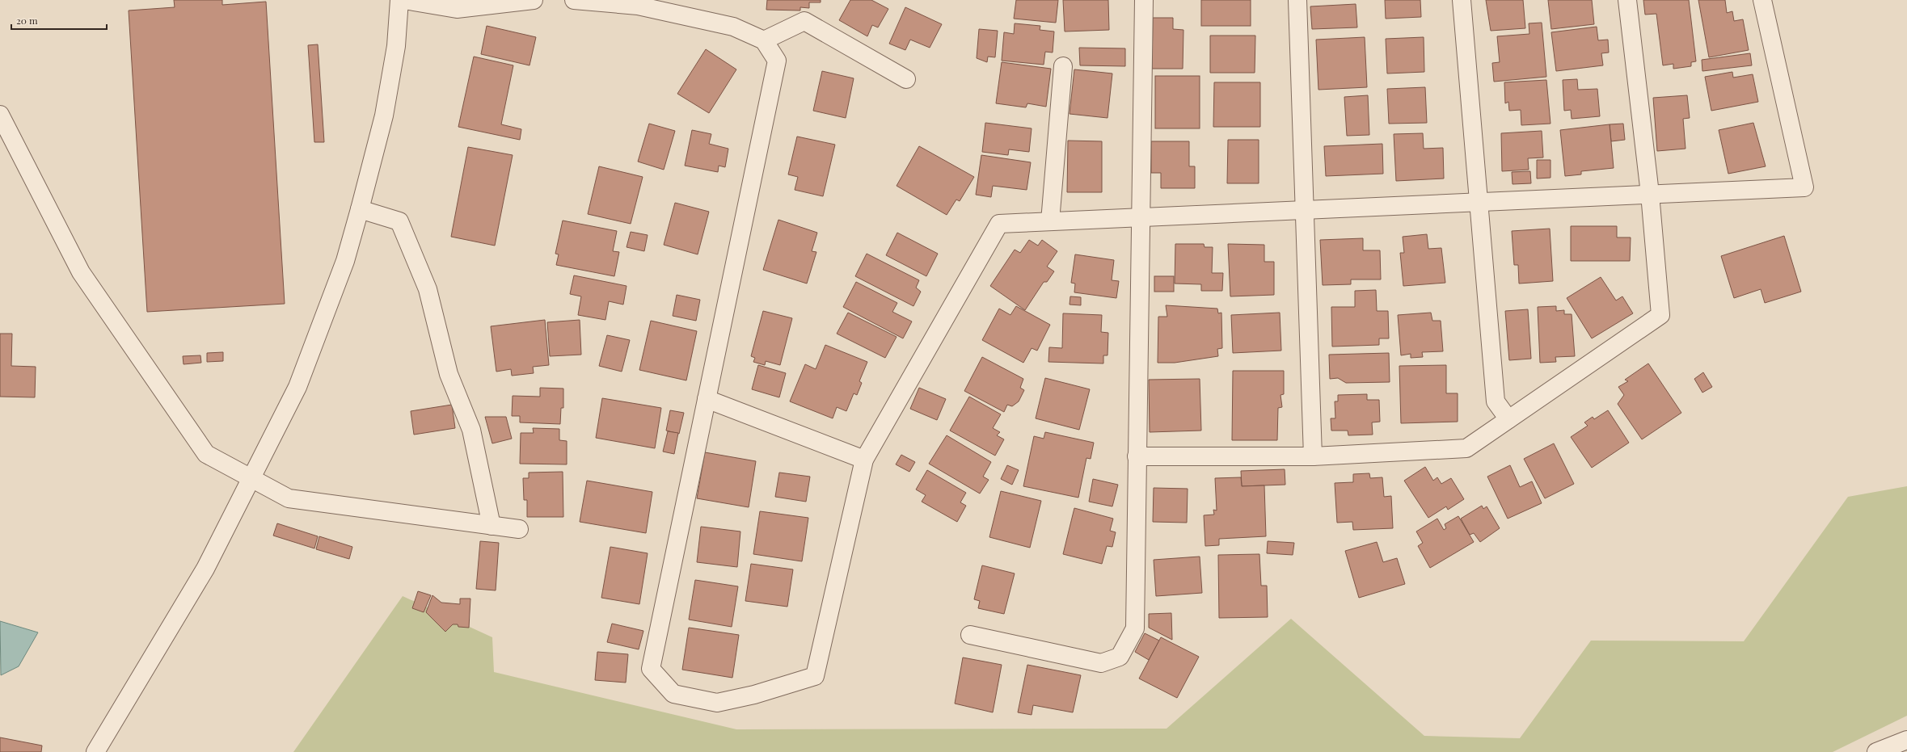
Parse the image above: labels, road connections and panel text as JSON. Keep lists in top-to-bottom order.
{
  "scale_bar": "20 m"
}
